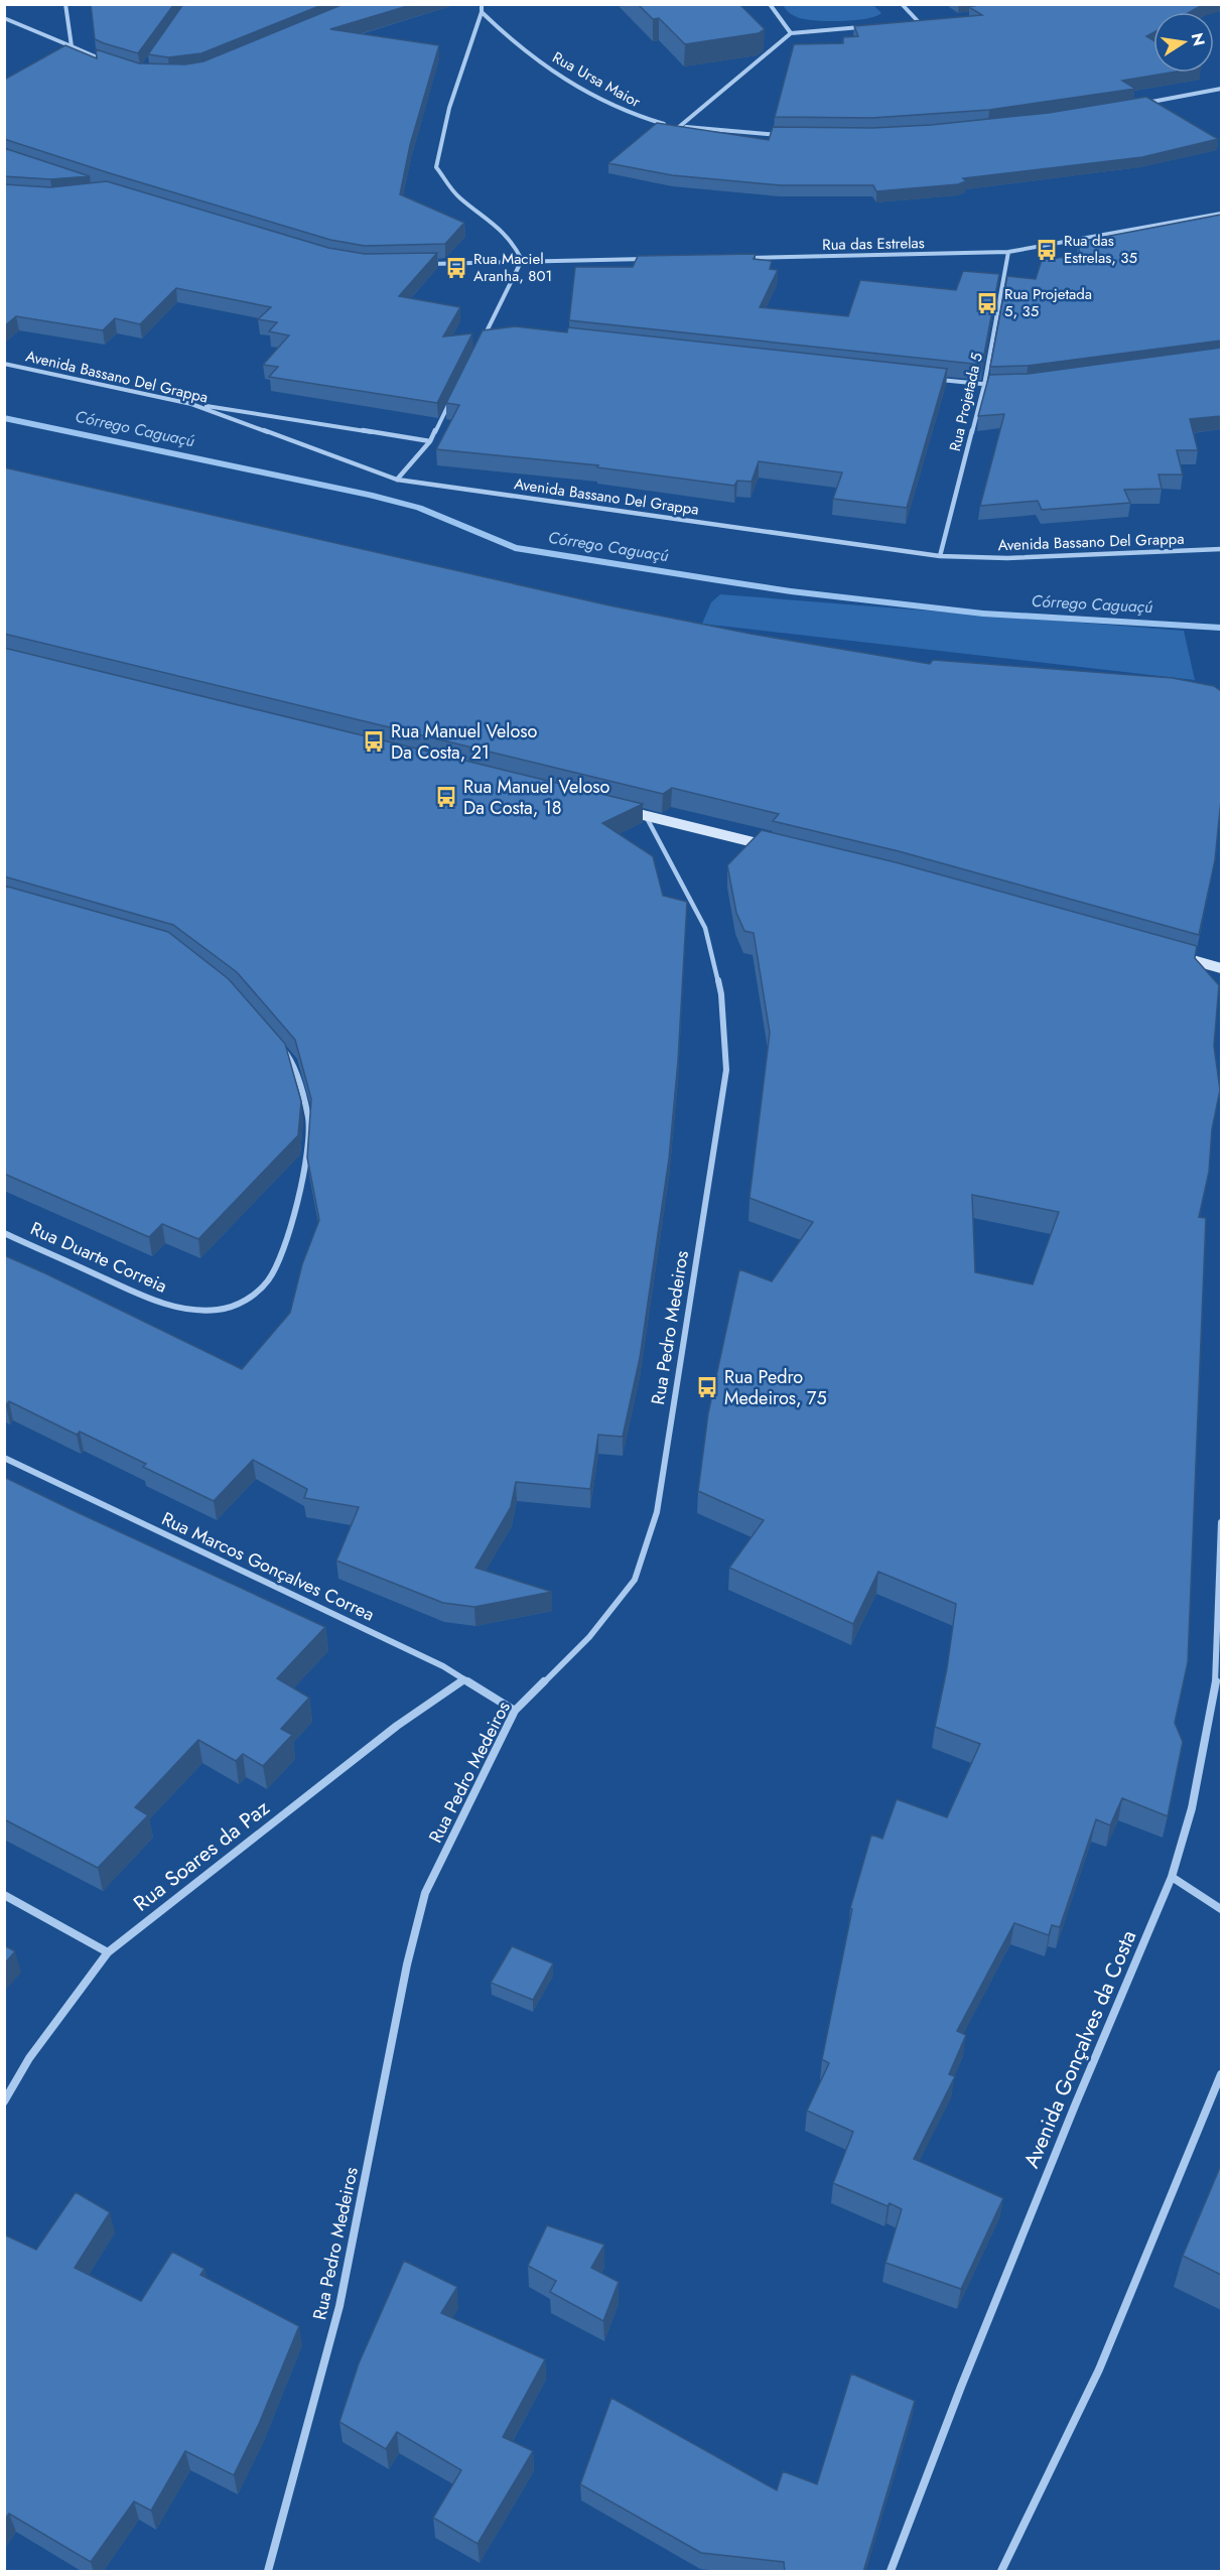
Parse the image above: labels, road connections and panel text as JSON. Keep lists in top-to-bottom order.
{
  "streets": {
    "street": [
      "Rua Ursa Maior",
      "Rua das Estrelas",
      "Avenida Bassano Del Grappa",
      "Rua Projetada 5",
      "Rua Duarte Correia",
      "Rua Pedro Medeiros",
      "Rua Marcos Gonçalves Correa",
      "Rua Soares da Paz",
      "Avenida Gonçalves da Costa"
    ]
  },
  "crossings": [
    ["Rua das Estrelas", "Rua Projetada 5"],
    ["Avenida Bassano Del Grappa", "Rua Projetada 5"],
    ["Rua Pedro Medeiros", "Rua Marcos Gonçalves Correa"],
    ["Rua Marcos Gonçalves Correa", "Rua Soares da Paz"]
  ],
  "water": ["Córrego Caguaçú"],
  "places": {
    "bus stop": [
      "Rua das Estrelas, 35",
      "Rua Maciel Aranha, 801",
      "Rua Projetada 5, 35",
      "Rua Manuel Veloso Da Costa, 21",
      "Rua Manuel Veloso Da Costa, 18",
      "Rua Pedro Medeiros, 75"
    ]
  },
  "north": "right"
}
